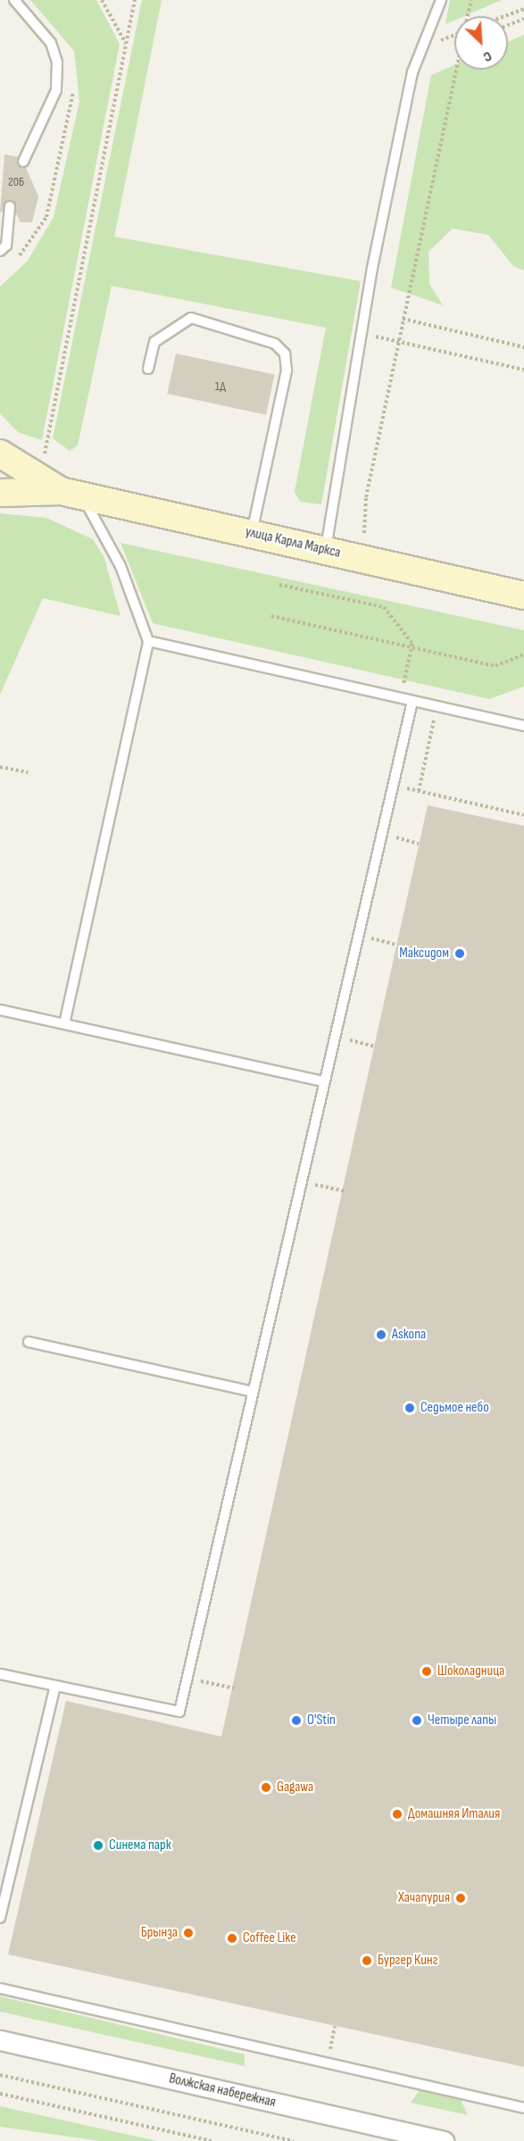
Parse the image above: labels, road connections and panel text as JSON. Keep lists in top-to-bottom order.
{
  "streets": {
    "main road": ["улица Карла Маркса"],
    "street": ["Волжская набережная"]
  },
  "places": [
    "Максидом",
    "Askona",
    "Седьмое небо",
    "Шоколадница",
    "O'Stin",
    "Четыре лапы",
    "Gagawa",
    "Домашняя Италия",
    "Синема парк",
    "Хачапурия",
    "Брынза",
    "Coffee Like",
    "Бургер Кинг"
  ],
  "house_numbers": ["20Б", "1Д"],
  "north": "bottom right"
}
